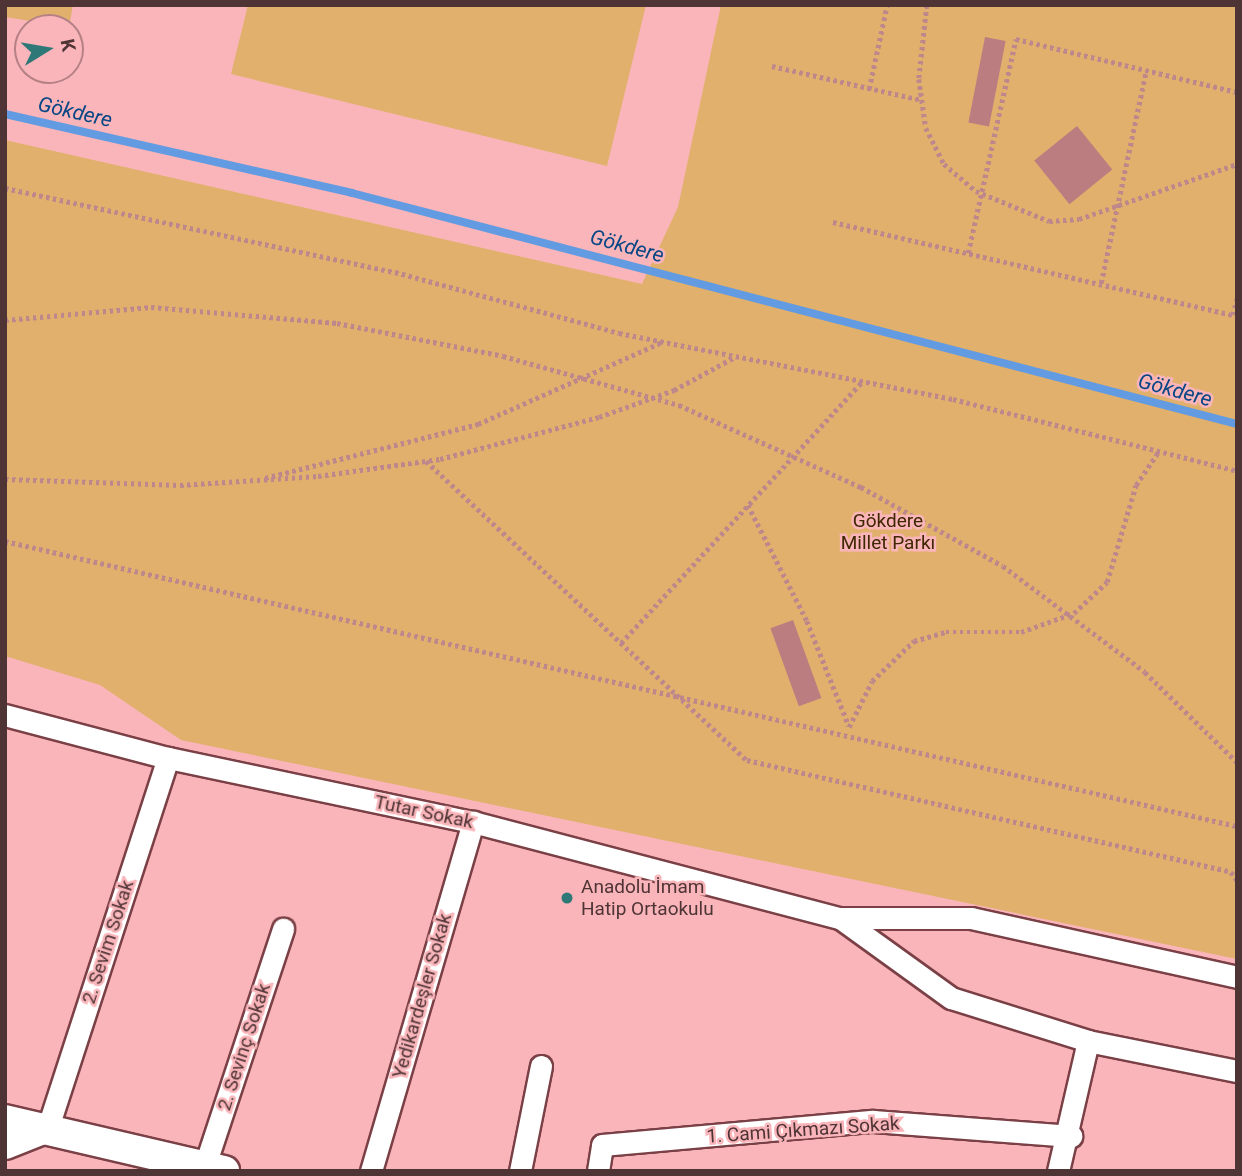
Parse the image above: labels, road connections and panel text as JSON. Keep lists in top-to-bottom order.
{
  "streets": {
    "street": [
      "Tutar Sokak",
      "2. Sevim Sokak",
      "Yedikardeşler Sokak",
      "2. Sevinç Sokak",
      "1. Cami Çıkmazı Sokak"
    ]
  },
  "crossings": [
    ["Tutar Sokak", "2. Sevim Sokak"],
    ["Tutar Sokak", "Yedikardeşler Sokak"]
  ],
  "water": ["Gökdere"],
  "parks": ["Gökdere Millet Parkı"],
  "places": ["Anadolu İmam Hatip Ortaokulu"],
  "north": "right"
}
